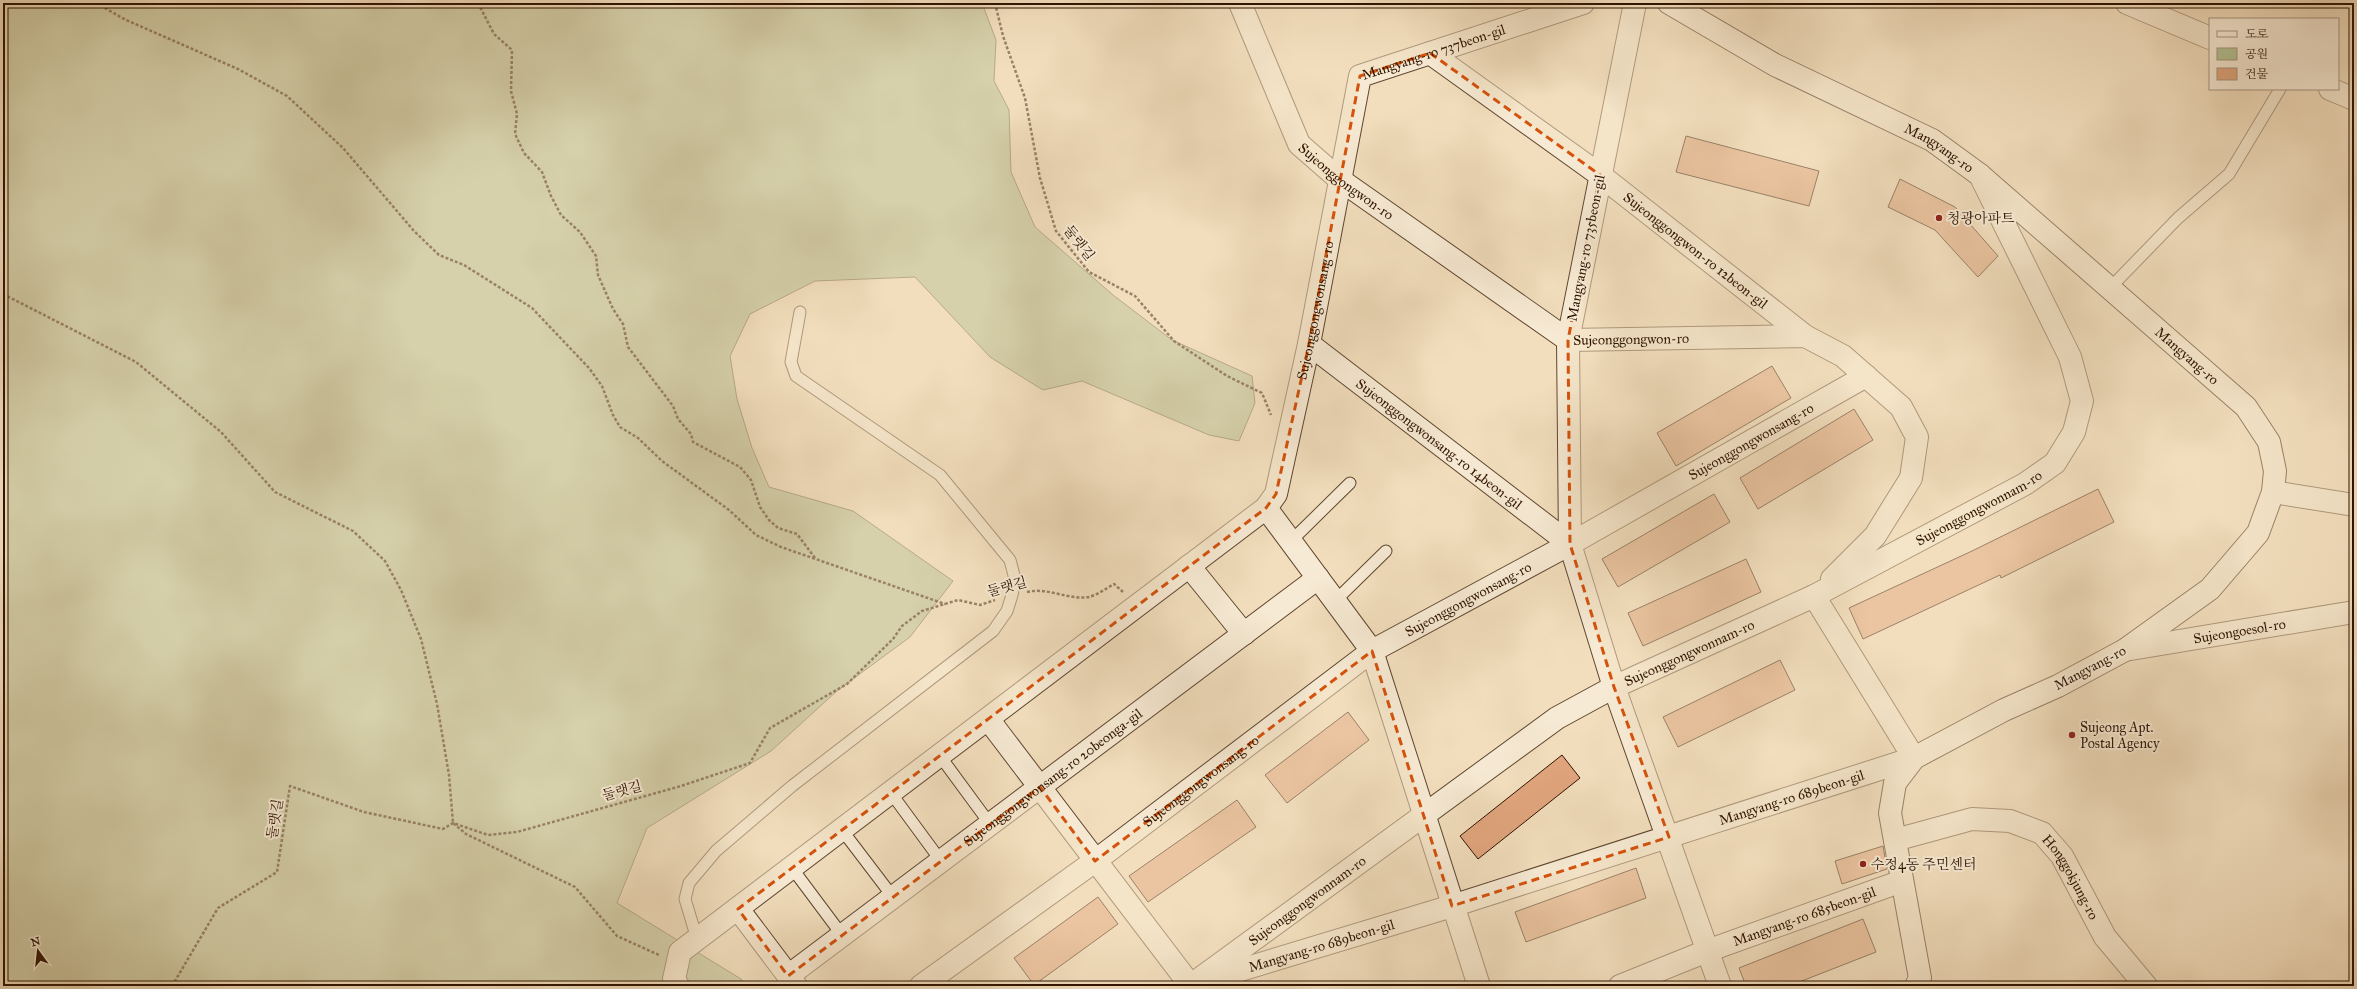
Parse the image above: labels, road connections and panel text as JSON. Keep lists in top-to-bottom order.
{
  "streets": {
    "street": [
      "Mangyang-ro 737beon-gil",
      "Mangyang-ro",
      "Sujeonggongwon-ro",
      "Mangyang-ro 735beon-gil",
      "Sujeonggongwon-ro 12beon-gil",
      "Sujeonggongwonsang-ro",
      "Sujeonggongwonsang-ro 14beon-gil",
      "Sujeonggongwonnam-ro",
      "Sujeongoesol-ro",
      "Sujeonggongwonsang-ro 20beonga-gil",
      "Mangyang-ro 689beon-gil",
      "Honggokjung-ro",
      "Mangyang-ro 685beon-gil"
    ],
    "path": ["둘랫길"]
  },
  "crossings": [
    ["Mangyang-ro 737beon-gil", "Sujeonggongwon-ro"],
    ["Mangyang-ro 737beon-gil", "Sujeonggongwon-ro 12beon-gil"],
    ["Mangyang-ro 737beon-gil", "Sujeonggongwonsang-ro"],
    ["Mangyang-ro", "Sujeonggongwonnam-ro"],
    ["Mangyang-ro", "Sujeongoesol-ro"],
    ["Mangyang-ro", "Mangyang-ro 689beon-gil"],
    ["Mangyang-ro", "Honggokjung-ro"],
    ["Mangyang-ro", "Mangyang-ro 685beon-gil"],
    ["Sujeonggongwon-ro", "Mangyang-ro 735beon-gil"],
    ["Sujeonggongwon-ro", "Sujeonggongwon-ro 12beon-gil"],
    ["Sujeonggongwon-ro", "Sujeonggongwonsang-ro"],
    ["Sujeonggongwon-ro", "Sujeonggongwonnam-ro"],
    ["둘랫길", "Sujeonggongwonsang-ro"],
    ["Mangyang-ro 735beon-gil", "Sujeonggongwon-ro 12beon-gil"],
    ["Mangyang-ro 735beon-gil", "Sujeonggongwonsang-ro"],
    ["Mangyang-ro 735beon-gil", "Sujeonggongwonsang-ro 14beon-gil"],
    ["Mangyang-ro 735beon-gil", "Sujeonggongwonnam-ro"],
    ["Sujeonggongwonsang-ro", "Sujeonggongwonsang-ro 14beon-gil"],
    ["Sujeonggongwonsang-ro", "Sujeonggongwonnam-ro"],
    ["Sujeonggongwonsang-ro 14beon-gil", "Sujeonggongwonnam-ro"],
    ["Sujeonggongwonnam-ro", "Mangyang-ro 689beon-gil"]
  ],
  "places": ["청광아파트", "Sujeong Apt. Postal Agency", "수정4동 주민센터"],
  "legend": ["도로", "공원", "건물"],
  "north": "top"
}
